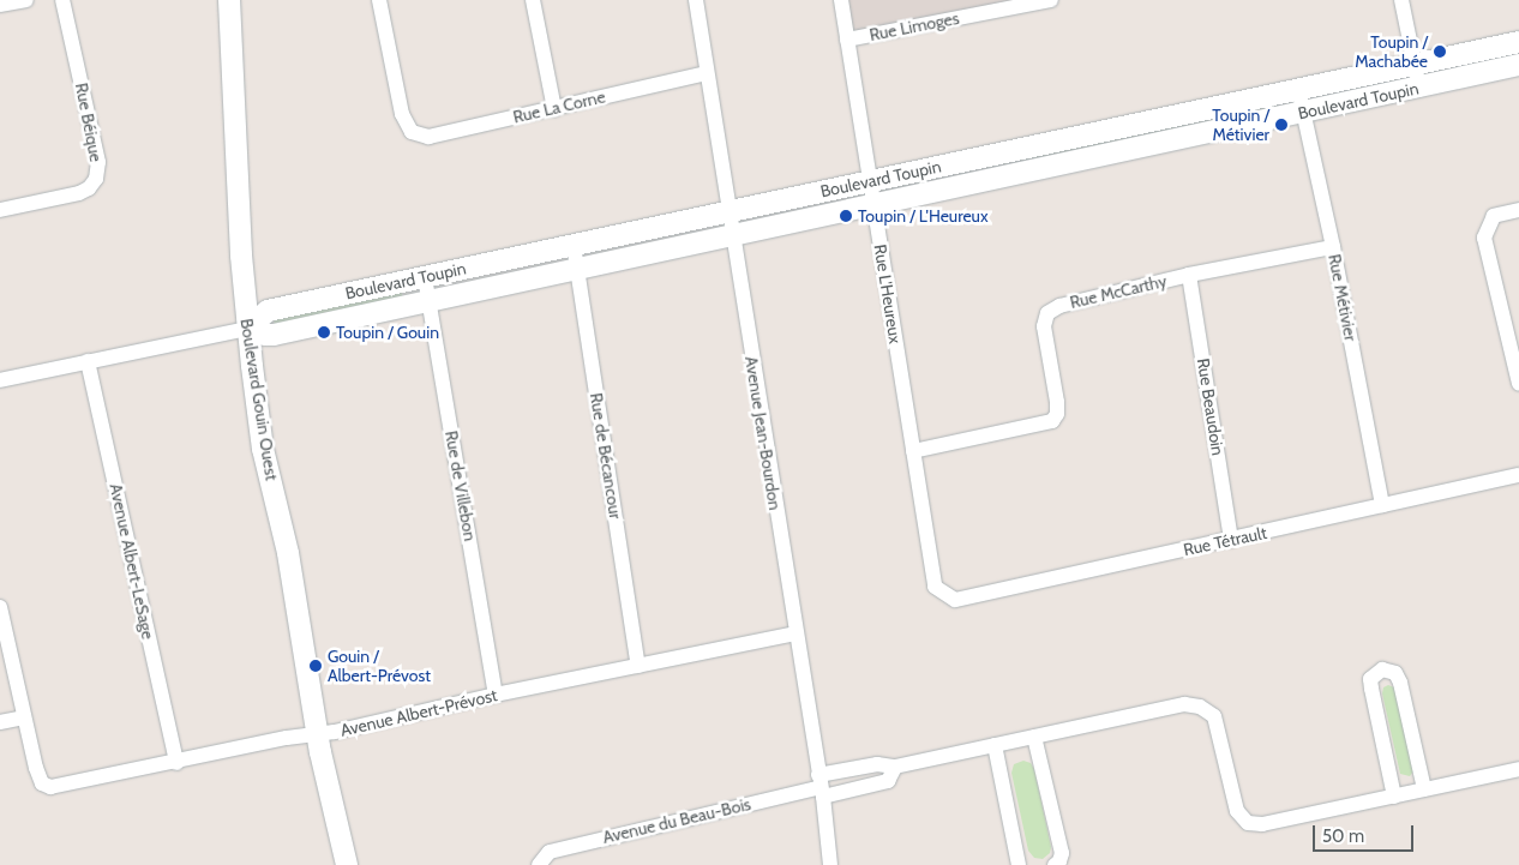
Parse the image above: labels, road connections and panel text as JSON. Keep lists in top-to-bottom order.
{
  "streets": {
    "street": [
      "Rue Limoges",
      "Boulevard Toupin",
      "Rue La Corne",
      "Rue Béique",
      "Rue McCarthy",
      "Rue L'Heureux",
      "Rue Métivier",
      "Boulevard Gouin Ouest",
      "Rue Beaudoin",
      "Avenue Jean-Bourdon",
      "Rue de Bécancour",
      "Rue de Villebon",
      "Rue Tétrault",
      "Avenue Albert-LeSage",
      "Avenue Albert-Prévost",
      "Avenue du Beau-Bois"
    ]
  },
  "crossings": [
    ["Rue Limoges", "Rue L'Heureux"],
    ["Boulevard Toupin", "Rue L'Heureux"],
    ["Boulevard Toupin", "Rue Métivier"],
    ["Boulevard Toupin", "Boulevard Gouin Ouest"],
    ["Boulevard Toupin", "Avenue Jean-Bourdon"],
    ["Boulevard Toupin", "Rue de Bécancour"],
    ["Boulevard Toupin", "Rue de Villebon"],
    ["Boulevard Toupin", "Avenue Albert-LeSage"],
    ["Rue La Corne", "Avenue Jean-Bourdon"],
    ["Rue McCarthy", "Rue L'Heureux"],
    ["Rue McCarthy", "Rue Métivier"],
    ["Rue McCarthy", "Rue Beaudoin"],
    ["Rue L'Heureux", "Rue Tétrault"],
    ["Rue Métivier", "Rue Tétrault"],
    ["Boulevard Gouin Ouest", "Avenue Albert-Prévost"],
    ["Rue Beaudoin", "Rue Tétrault"],
    ["Avenue Jean-Bourdon", "Avenue Albert-Prévost"],
    ["Avenue Jean-Bourdon", "Avenue du Beau-Bois"],
    ["Rue de Bécancour", "Avenue Albert-Prévost"],
    ["Rue de Villebon", "Avenue Albert-Prévost"],
    ["Avenue Albert-LeSage", "Avenue Albert-Prévost"]
  ],
  "places": [
    "Toupin / Machabée",
    "Toupin / Métivier",
    "Toupin / L'Heureux",
    "Toupin / Gouin",
    "Gouin / Albert-Prévost"
  ],
  "scale_bar": "50 m"
}
